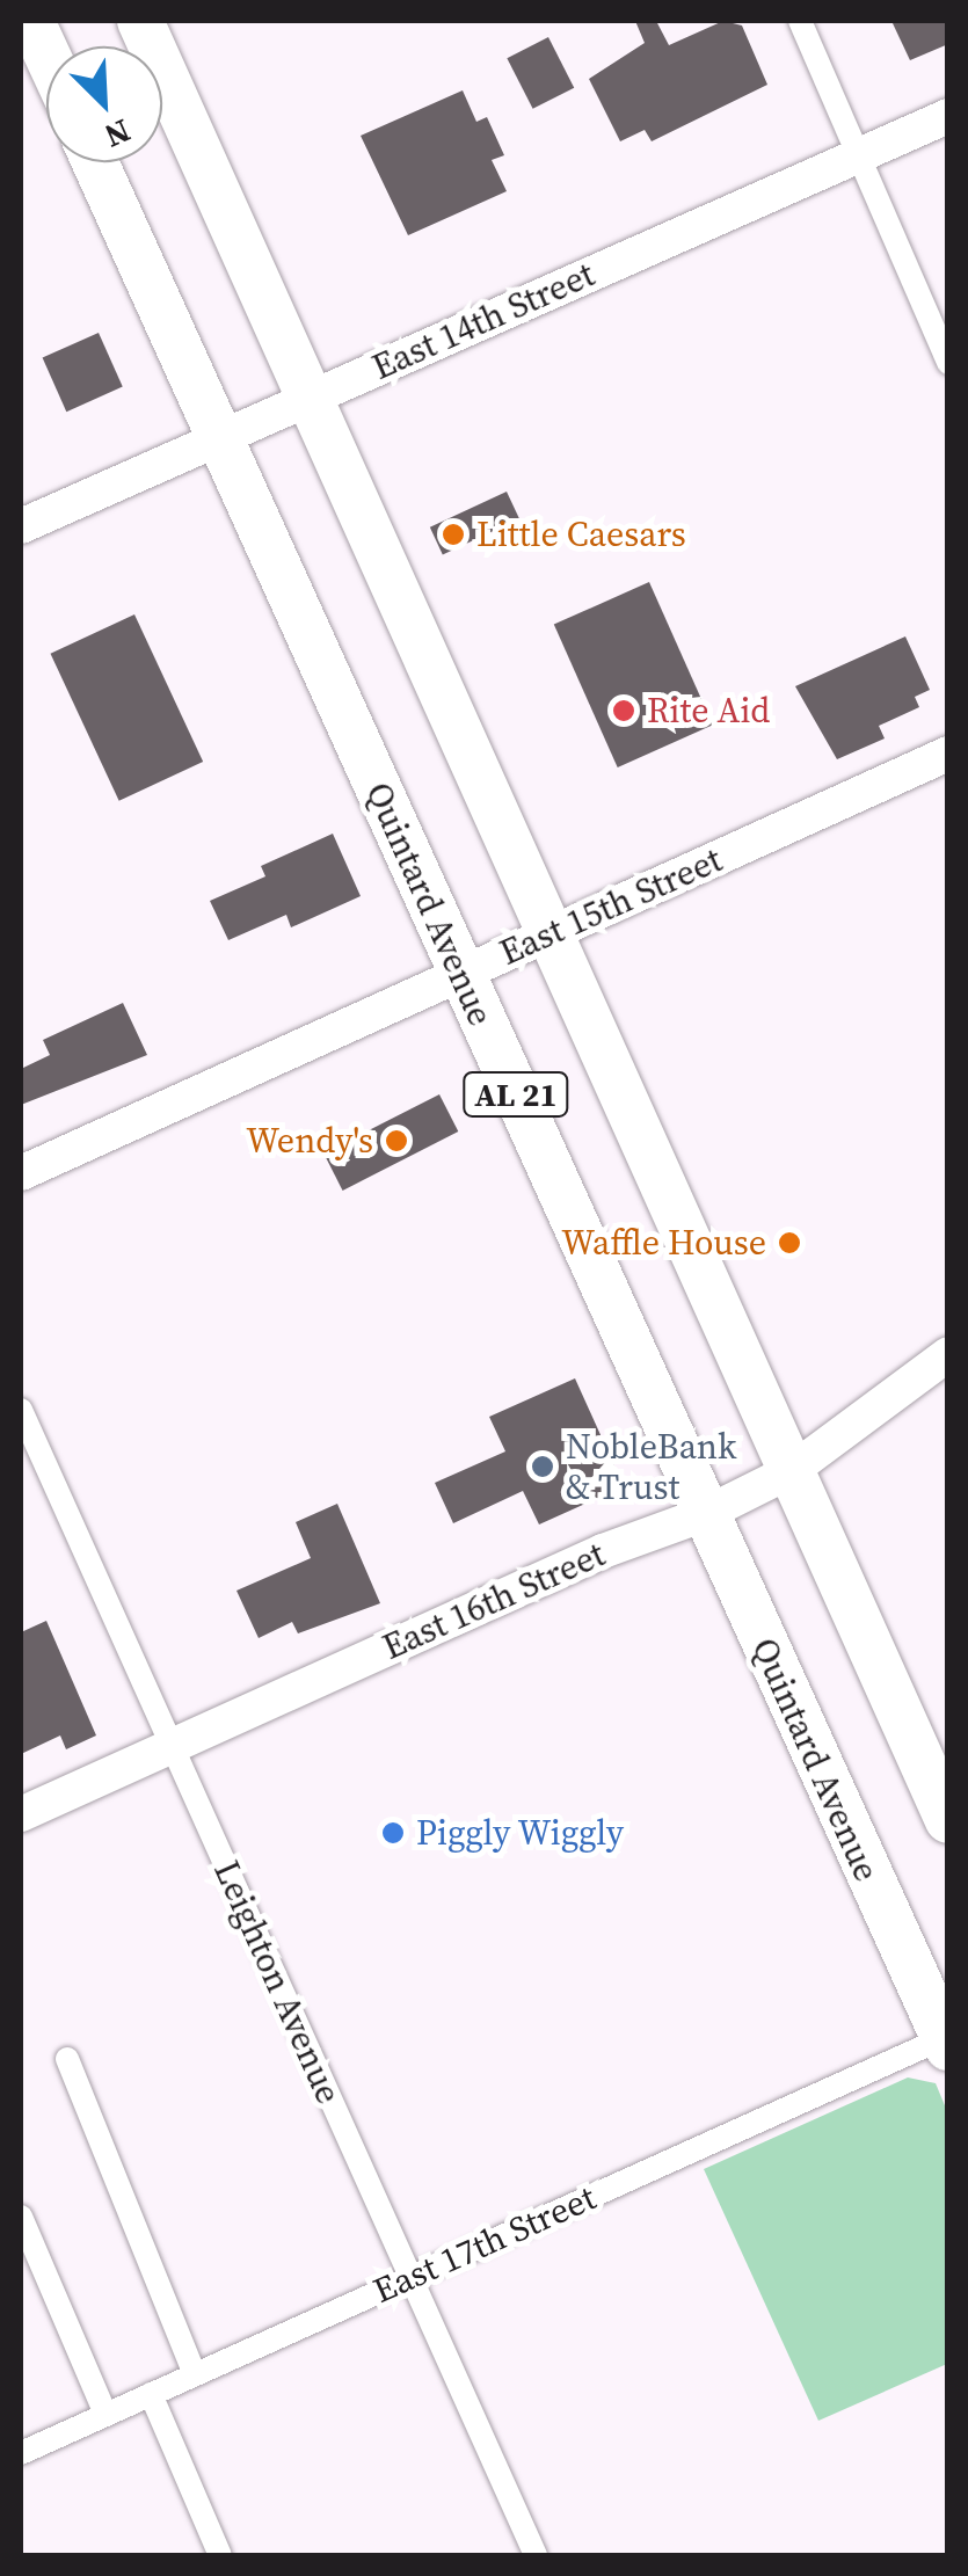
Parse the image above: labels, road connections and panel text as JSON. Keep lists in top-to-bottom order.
{
  "streets": {
    "highway": ["Quintard Avenue", "AL 21"],
    "street": [
      "East 14th Street",
      "East 15th Street",
      "East 16th Street",
      "Leighton Avenue",
      "East 17th Street"
    ]
  },
  "crossings": [
    ["East 14th Street", "Quintard Avenue"],
    ["East 14th Street", "AL 21"],
    ["Quintard Avenue", "East 15th Street"],
    ["Quintard Avenue", "East 16th Street"],
    ["Quintard Avenue", "East 17th Street"],
    ["East 15th Street", "AL 21"],
    ["AL 21", "East 16th Street"],
    ["East 16th Street", "Leighton Avenue"],
    ["Leighton Avenue", "East 17th Street"]
  ],
  "places": [
    "Little Caesars",
    "Rite Aid",
    "Wendy's",
    "Waffle House",
    "NobleBank & Trust",
    "Piggly Wiggly"
  ],
  "north": "bottom right"
}
